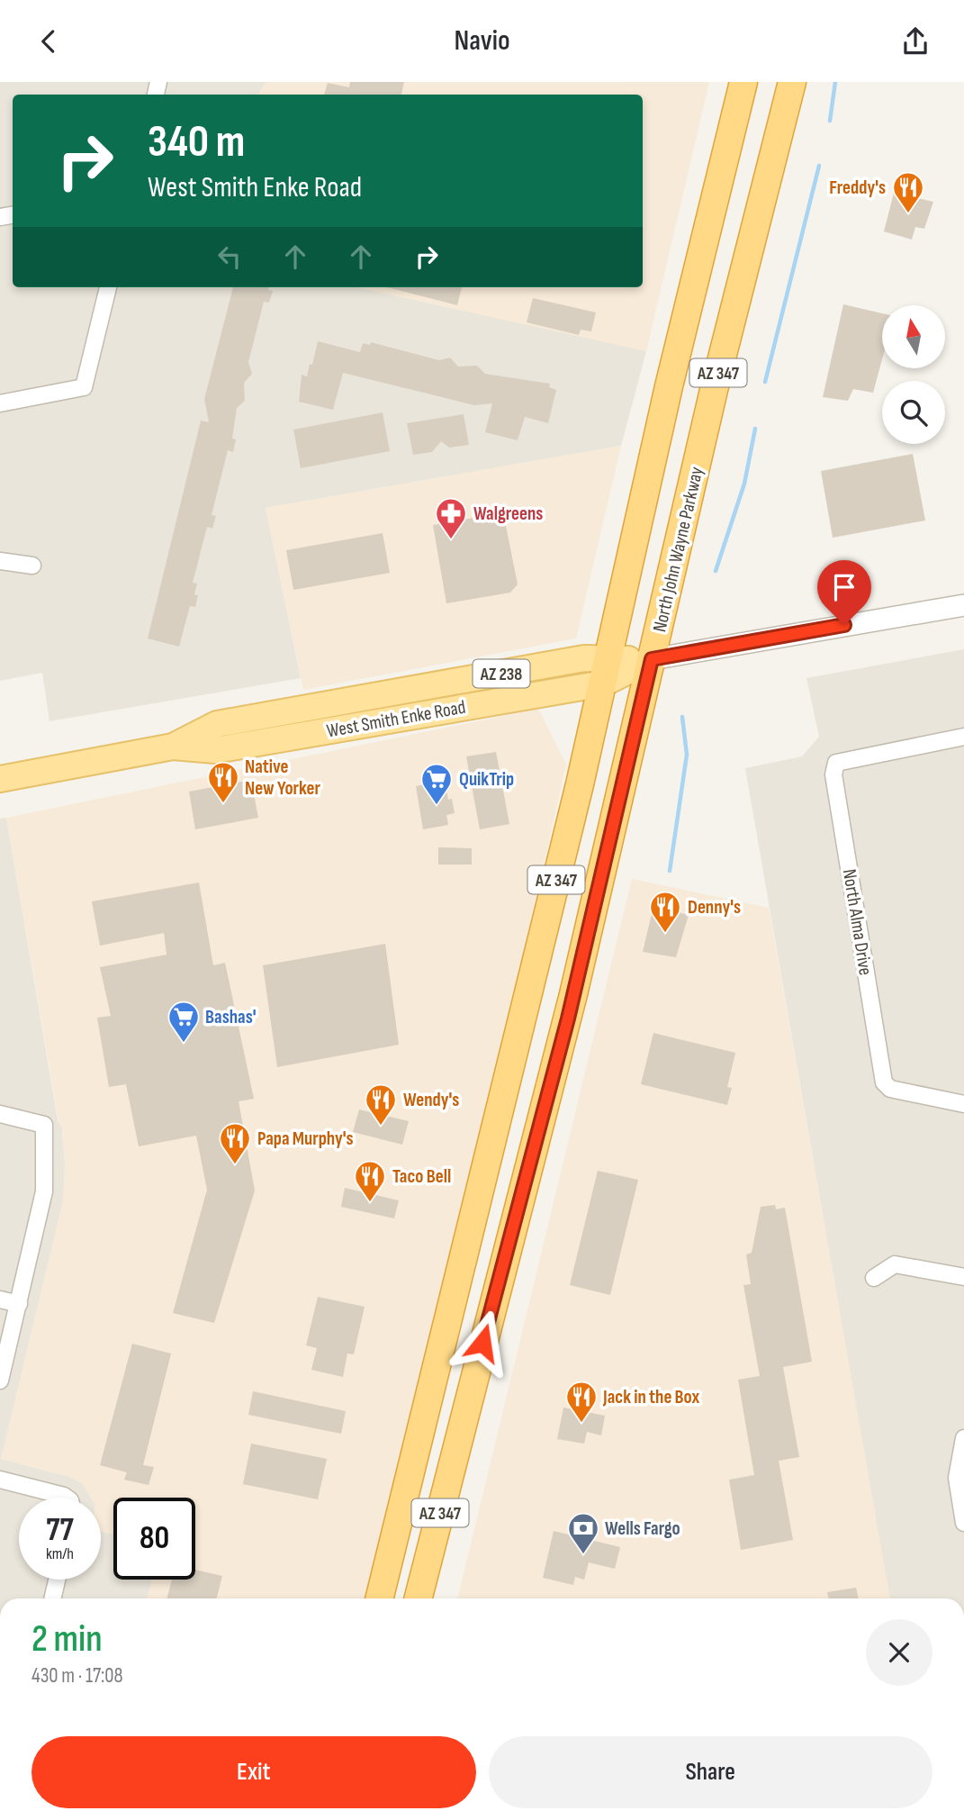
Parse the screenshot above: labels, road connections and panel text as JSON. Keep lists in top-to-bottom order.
{
  "streets": {
    "highway": ["AZ 347", "North John Wayne Parkway"],
    "main road": ["AZ 238", "West Smith Enke Road"],
    "street": ["North Alma Drive"]
  },
  "crossings": [
    ["AZ 347", "West Smith Enke Road"],
    ["North John Wayne Parkway", "West Smith Enke Road"]
  ],
  "places": {
    "restaurant": [
      "Freddy's",
      "Native New Yorker",
      "Denny's",
      "Wendy's",
      "Papa Murphy's",
      "Taco Bell",
      "Jack in the Box"
    ],
    "pharmacy": ["Walgreens"],
    "supermarket": ["QuikTrip", "Bashas'"],
    "bank": ["Wells Fargo"]
  },
  "north": "top",
  "page": {
    "header": "Navio",
    "turn": ["340 m", "West Smith Enke Road"],
    "speed": "77 km/h",
    "limit": "80",
    "heading": ["2 min", "430 m · 17:08"],
    "buttons": ["Exit", "Share"]
  }
}
